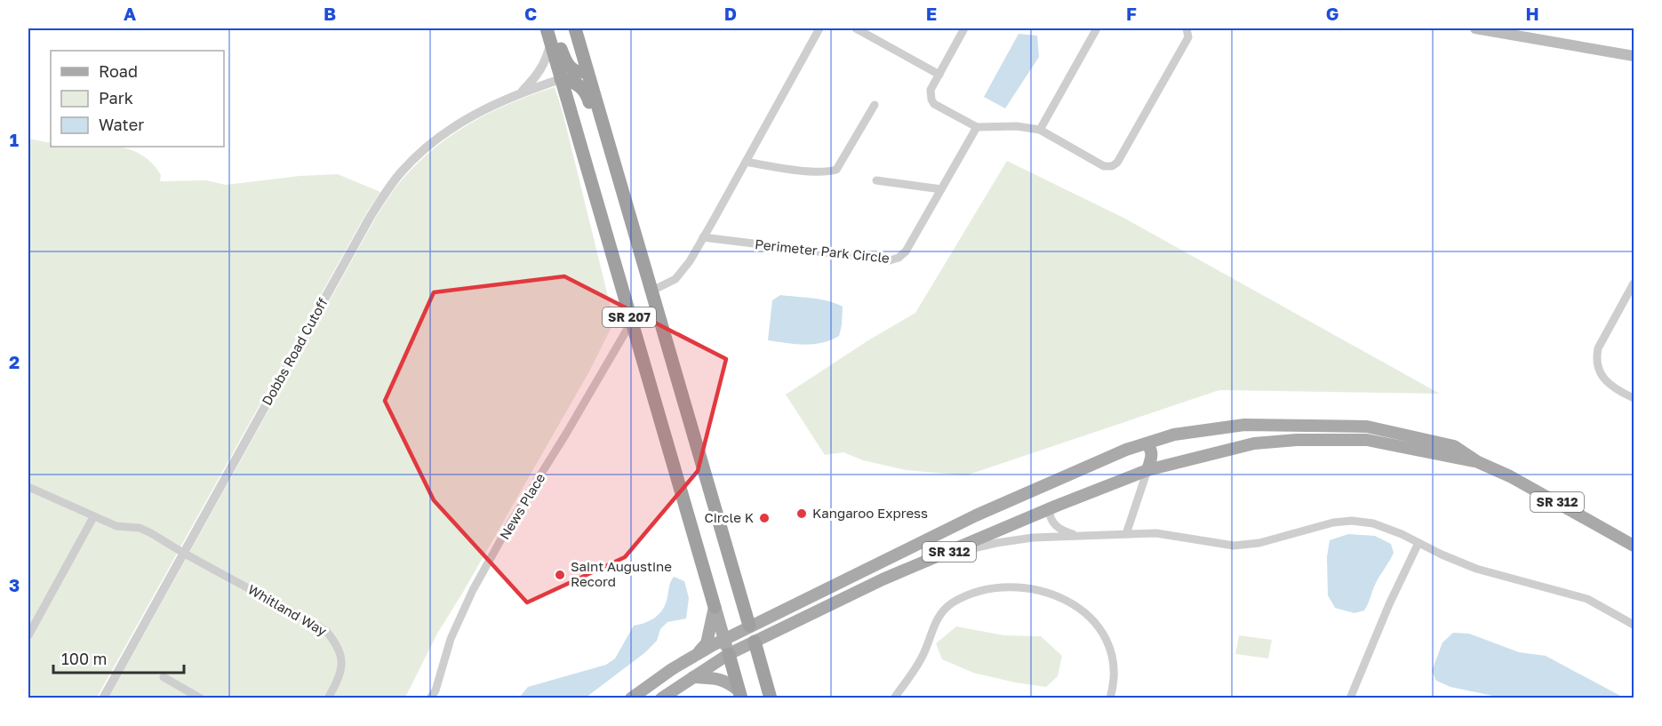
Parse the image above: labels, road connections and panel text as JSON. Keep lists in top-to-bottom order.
{
  "streets": {
    "highway": ["SR 207"],
    "main road": ["SR 312"],
    "street": [
      "Perimeter Park Circle",
      "Dobbs Road Cutoff",
      "News Place",
      "Whitland Way"
    ]
  },
  "crossings": [
    ["SR 207", "Dobbs Road Cutoff"],
    ["SR 207", "SR 312"],
    ["SR 207", "News Place"],
    ["Dobbs Road Cutoff", "Whitland Way"]
  ],
  "places": ["Kangaroo Express", "Circle K", "Saint Augustine Record"],
  "legend": ["Road", "Park", "Water"],
  "scale_bar": "100 m",
  "grid": {
    "columns": [
      "A",
      "B",
      "C",
      "D",
      "E",
      "F",
      "G",
      "H"
    ],
    "rows": ["1", "2", "3"]
  }
}
